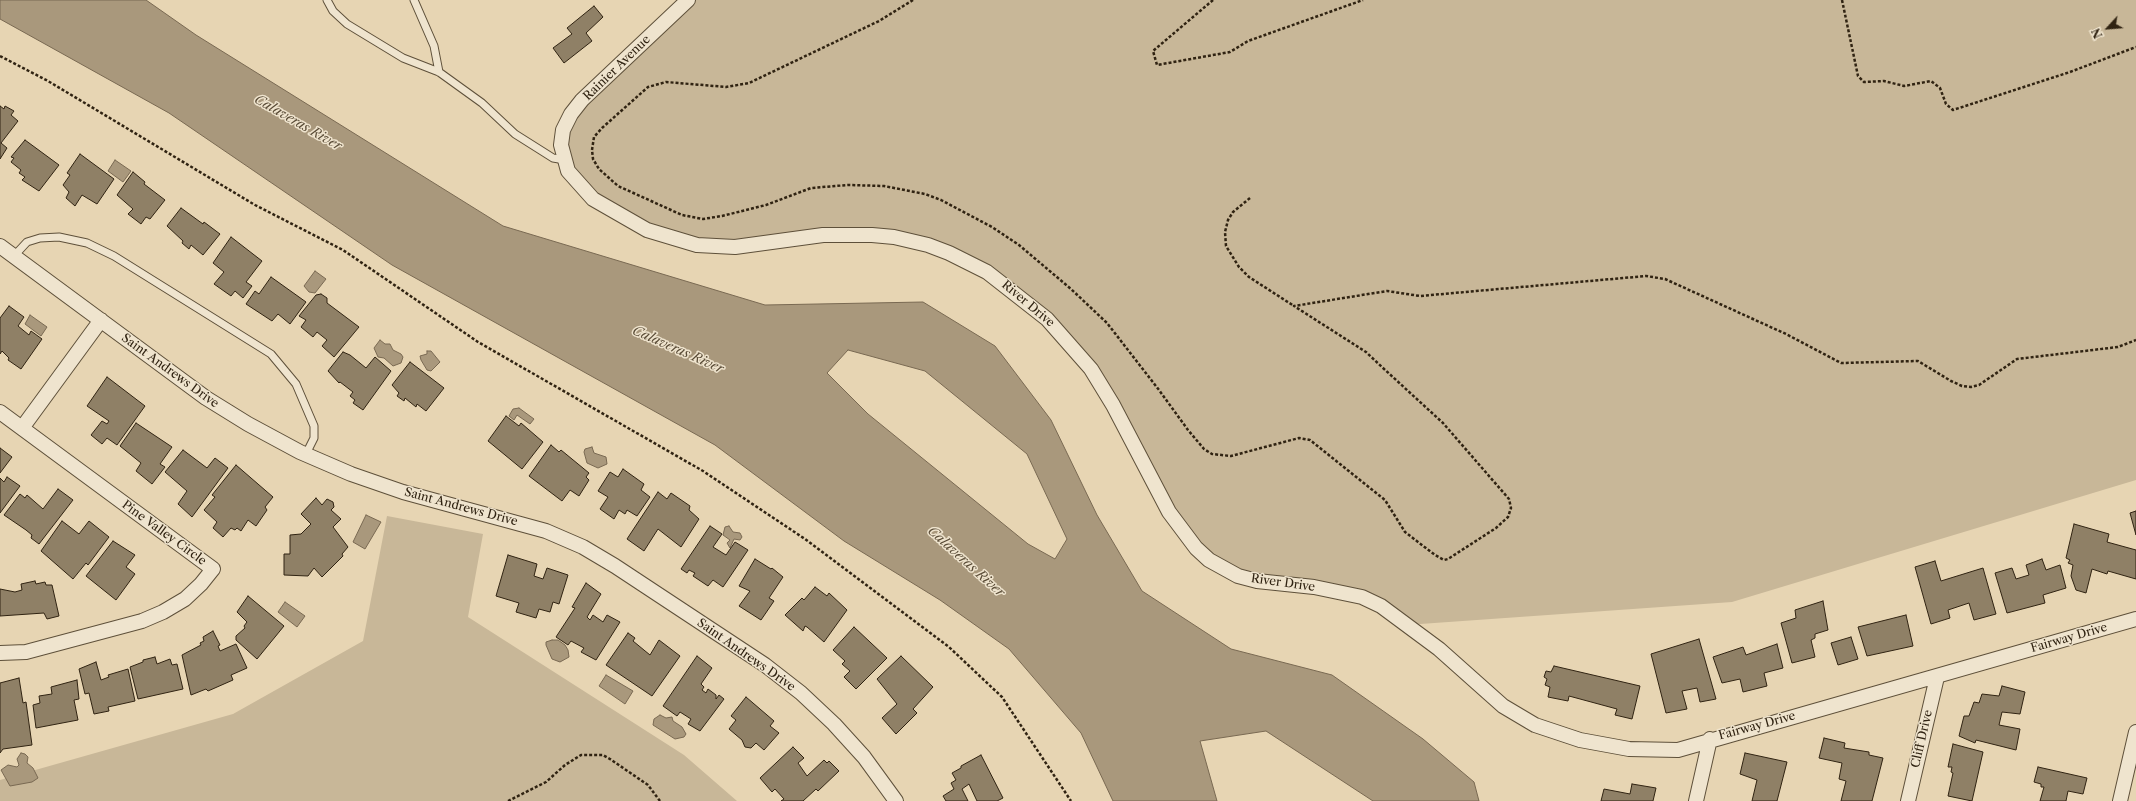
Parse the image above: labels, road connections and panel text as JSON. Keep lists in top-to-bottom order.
{
  "streets": {
    "street": [
      "Rainier Avenue",
      "River Drive",
      "Saint Andrews Drive",
      "Pine Valley Circle",
      "Fairway Drive",
      "Cliff Drive"
    ]
  },
  "crossings": [
    ["Rainier Avenue", "River Drive"],
    ["River Drive", "Fairway Drive"],
    ["Fairway Drive", "Cliff Drive"]
  ],
  "water": ["Calaveras River"],
  "north": "bottom left"
}
